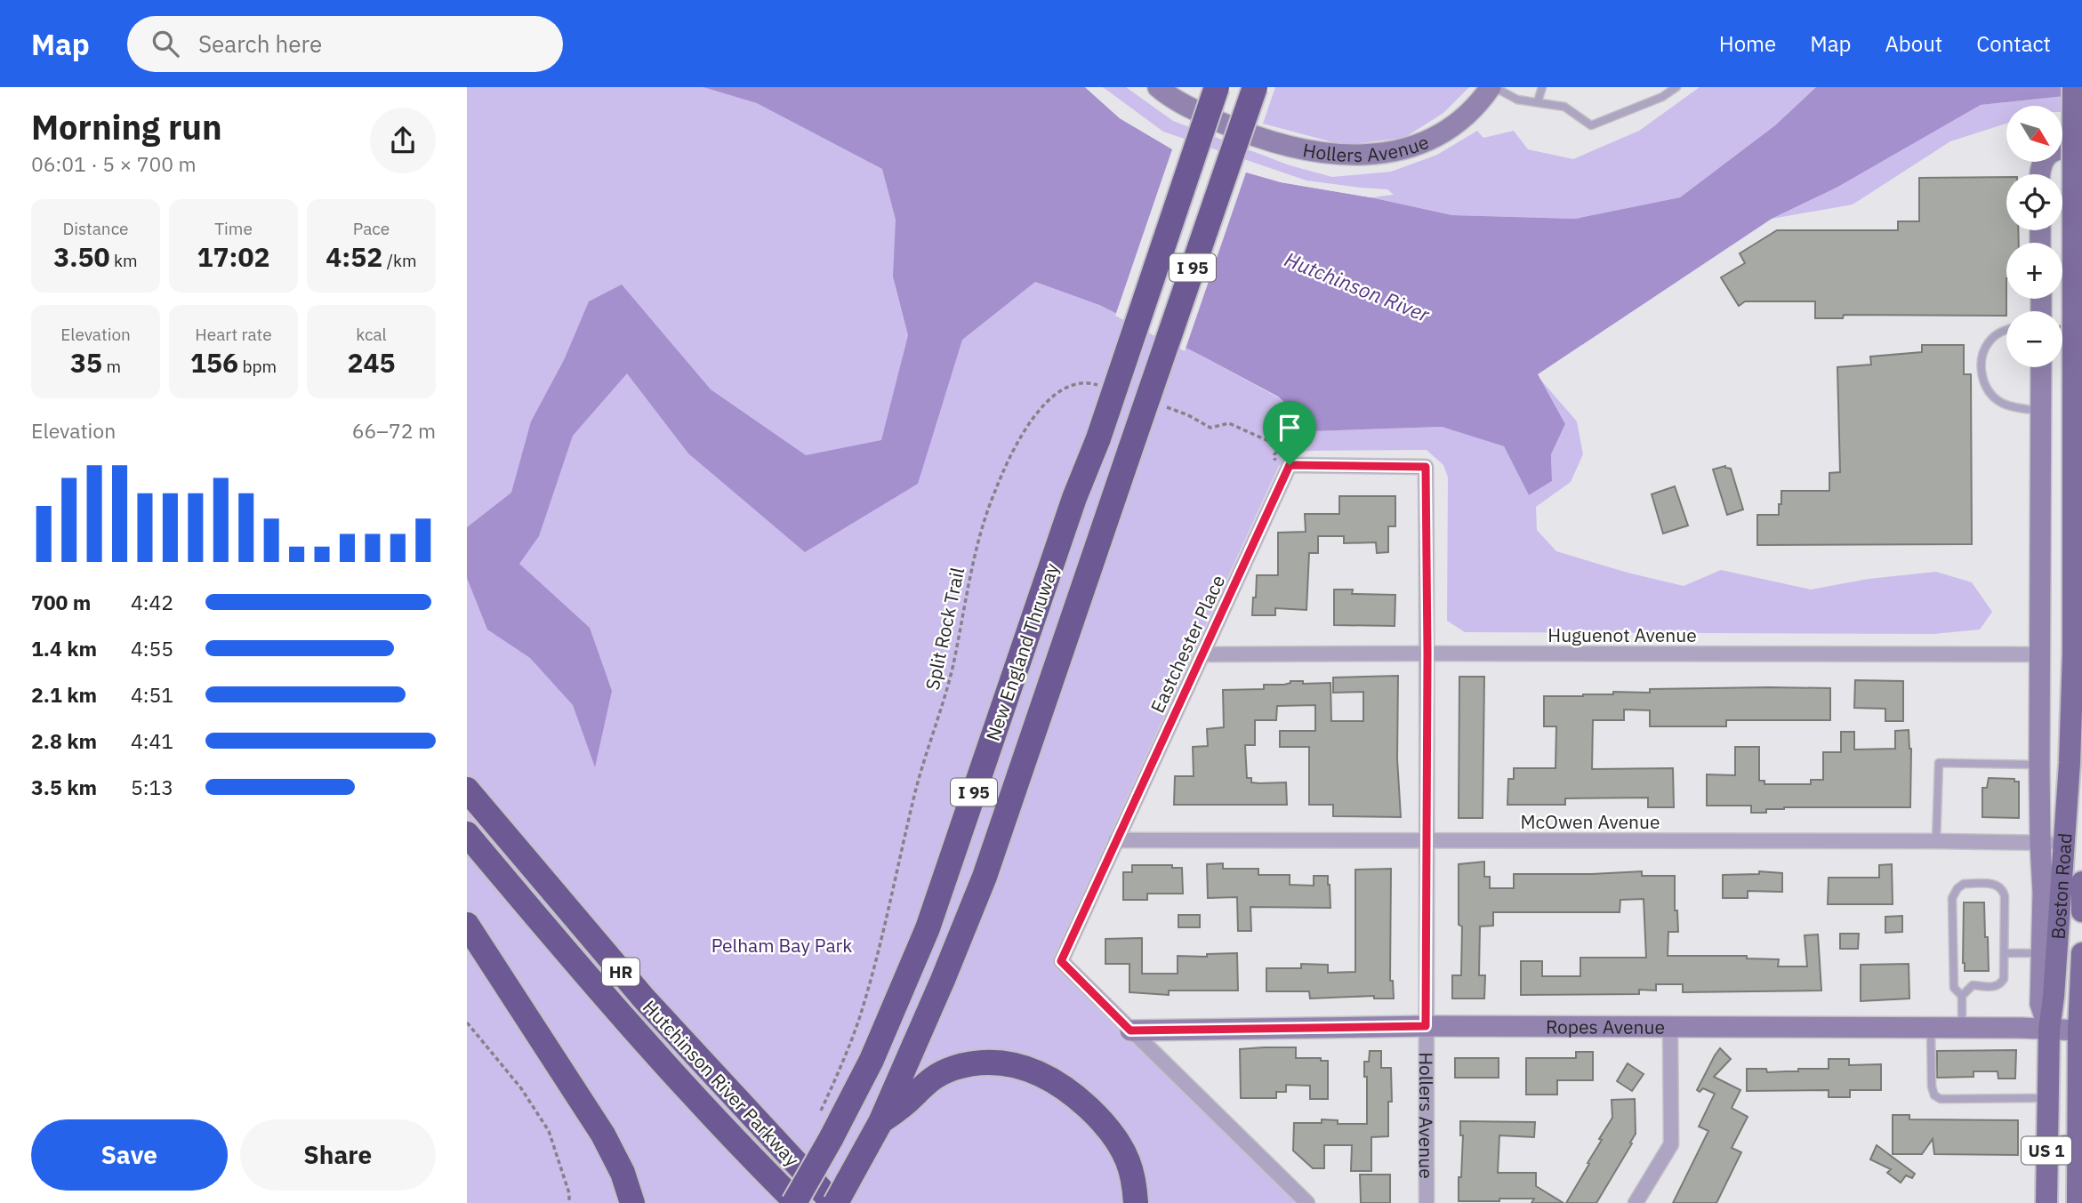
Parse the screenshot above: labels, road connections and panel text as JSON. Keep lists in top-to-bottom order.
{
  "streets": {
    "highway": [
      "I 95",
      "New England Thruway",
      "HR",
      "Hutchinson River Parkway"
    ],
    "main road": ["Boston Road", "US 1"],
    "street": [
      "Hollers Avenue",
      "Huguenot Avenue",
      "Eastchester Place",
      "McOwen Avenue",
      "Ropes Avenue"
    ],
    "path": ["Split Rock Trail"]
  },
  "crossings": [
    ["Hollers Avenue", "Huguenot Avenue"],
    ["Hollers Avenue", "Eastchester Place"],
    ["Hollers Avenue", "McOwen Avenue"],
    ["Hollers Avenue", "Ropes Avenue"],
    ["Split Rock Trail", "New England Thruway"],
    ["Huguenot Avenue", "Eastchester Place"],
    ["Huguenot Avenue", "Boston Road"],
    ["Eastchester Place", "McOwen Avenue"],
    ["Eastchester Place", "Ropes Avenue"],
    ["New England Thruway", "Hutchinson River Parkway"],
    ["McOwen Avenue", "Boston Road"],
    ["Boston Road", "Ropes Avenue"],
    ["Boston Road", "US 1"]
  ],
  "water": ["Hutchinson River"],
  "parks": ["Pelham Bay Park"],
  "north": "bottom right",
  "page": {
    "header": "Map",
    "search": "Search here",
    "nav": [
      "Home",
      "Map",
      "About",
      "Contact"
    ],
    "heading": ["Morning run", "06:01 · 5 × 700 m"],
    "map_buttons": ["+", "−"],
    "stats": [
      ["Distance", "3.50 km"],
      ["Time", "17:02"],
      ["Pace", "4:52 /km"],
      ["Elevation", "35 m"],
      ["Heart rate", "156 bpm"],
      ["kcal", "245"]
    ],
    "chart": ["Elevation", "66–72 m"],
    "list": [
      {
        "name": "700 m",
        "note": "4:42"
      },
      {
        "name": "1.4 km",
        "note": "4:55"
      },
      {
        "name": "2.1 km",
        "note": "4:51"
      },
      {
        "name": "2.8 km",
        "note": "4:41"
      },
      {
        "name": "3.5 km",
        "note": "5:13"
      }
    ],
    "buttons": ["Save", "Share"]
  }
}
